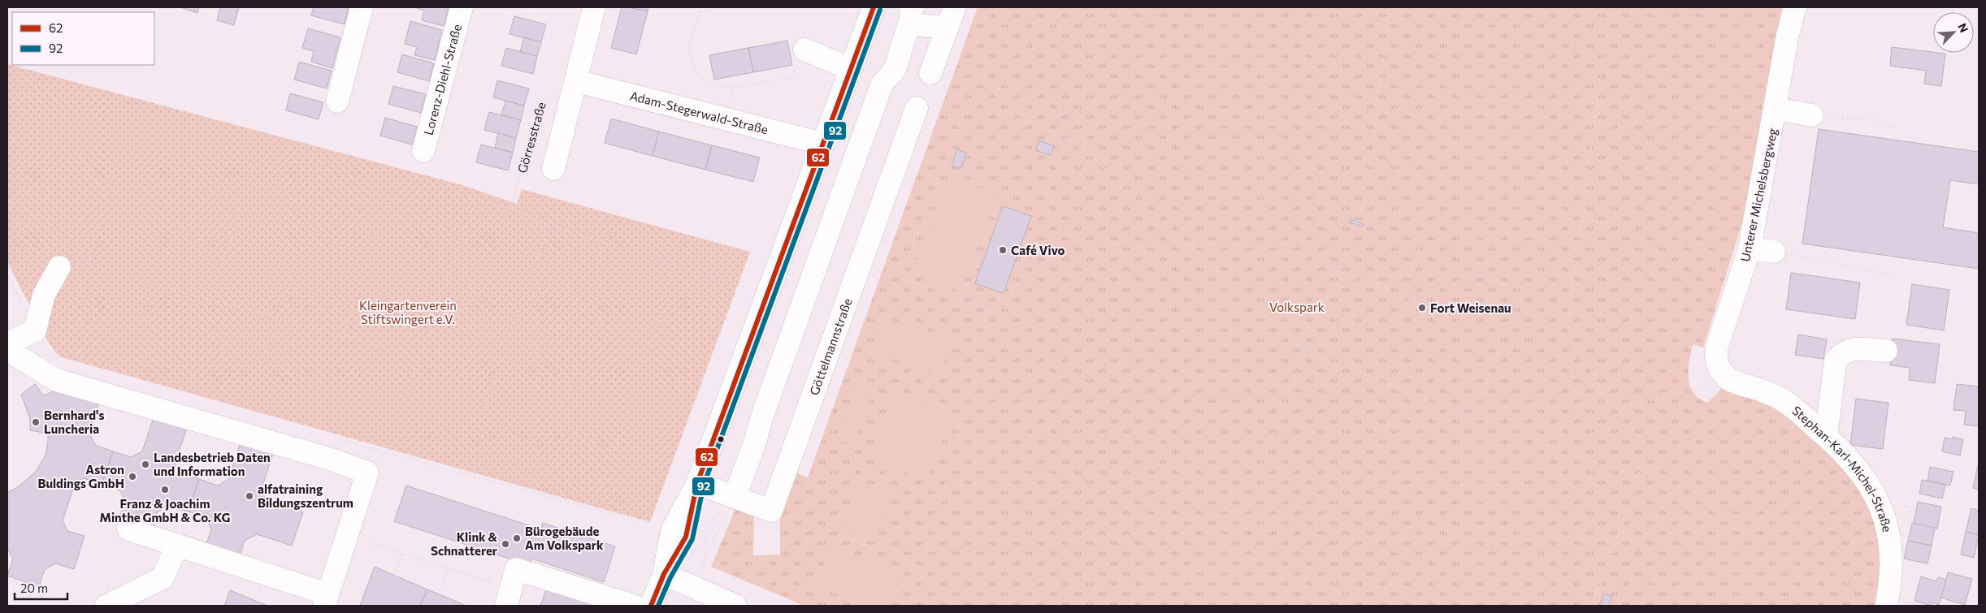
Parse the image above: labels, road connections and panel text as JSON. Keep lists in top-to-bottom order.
{
  "streets": {
    "street": [
      "Lorenz-Diehl-Straße",
      "Adam-Stegerwald-Straße",
      "Unterer Michelsbergweg",
      "Göttelmannstraße",
      "Stephan-Karl-Michel-Straße"
    ],
    "path": ["Görresstraße"]
  },
  "crossings": [
    ["Adam-Stegerwald-Straße", "Görresstraße"],
    ["Unterer Michelsbergweg", "Stephan-Karl-Michel-Straße"]
  ],
  "parks": ["Kleingartenverein Stiftswingert e.V.", "Volkspark"],
  "places": [
    "Café Vivo",
    "Fort Weisenau",
    "Bernhard's Luncheria",
    "Landesbetrieb Daten und Information",
    "Astron Buldings GmbH",
    "Franz & Joachim Minthe GmbH & Co. KG",
    "alfatraining Bildungszentrum",
    "Bürogebäude Am Volkspark",
    "Klink & Schnatterer"
  ],
  "lines": ["transit line 62", "transit line 92"],
  "legend": ["62", "92"],
  "scale_bar": "20 m",
  "north": "top right"
}
